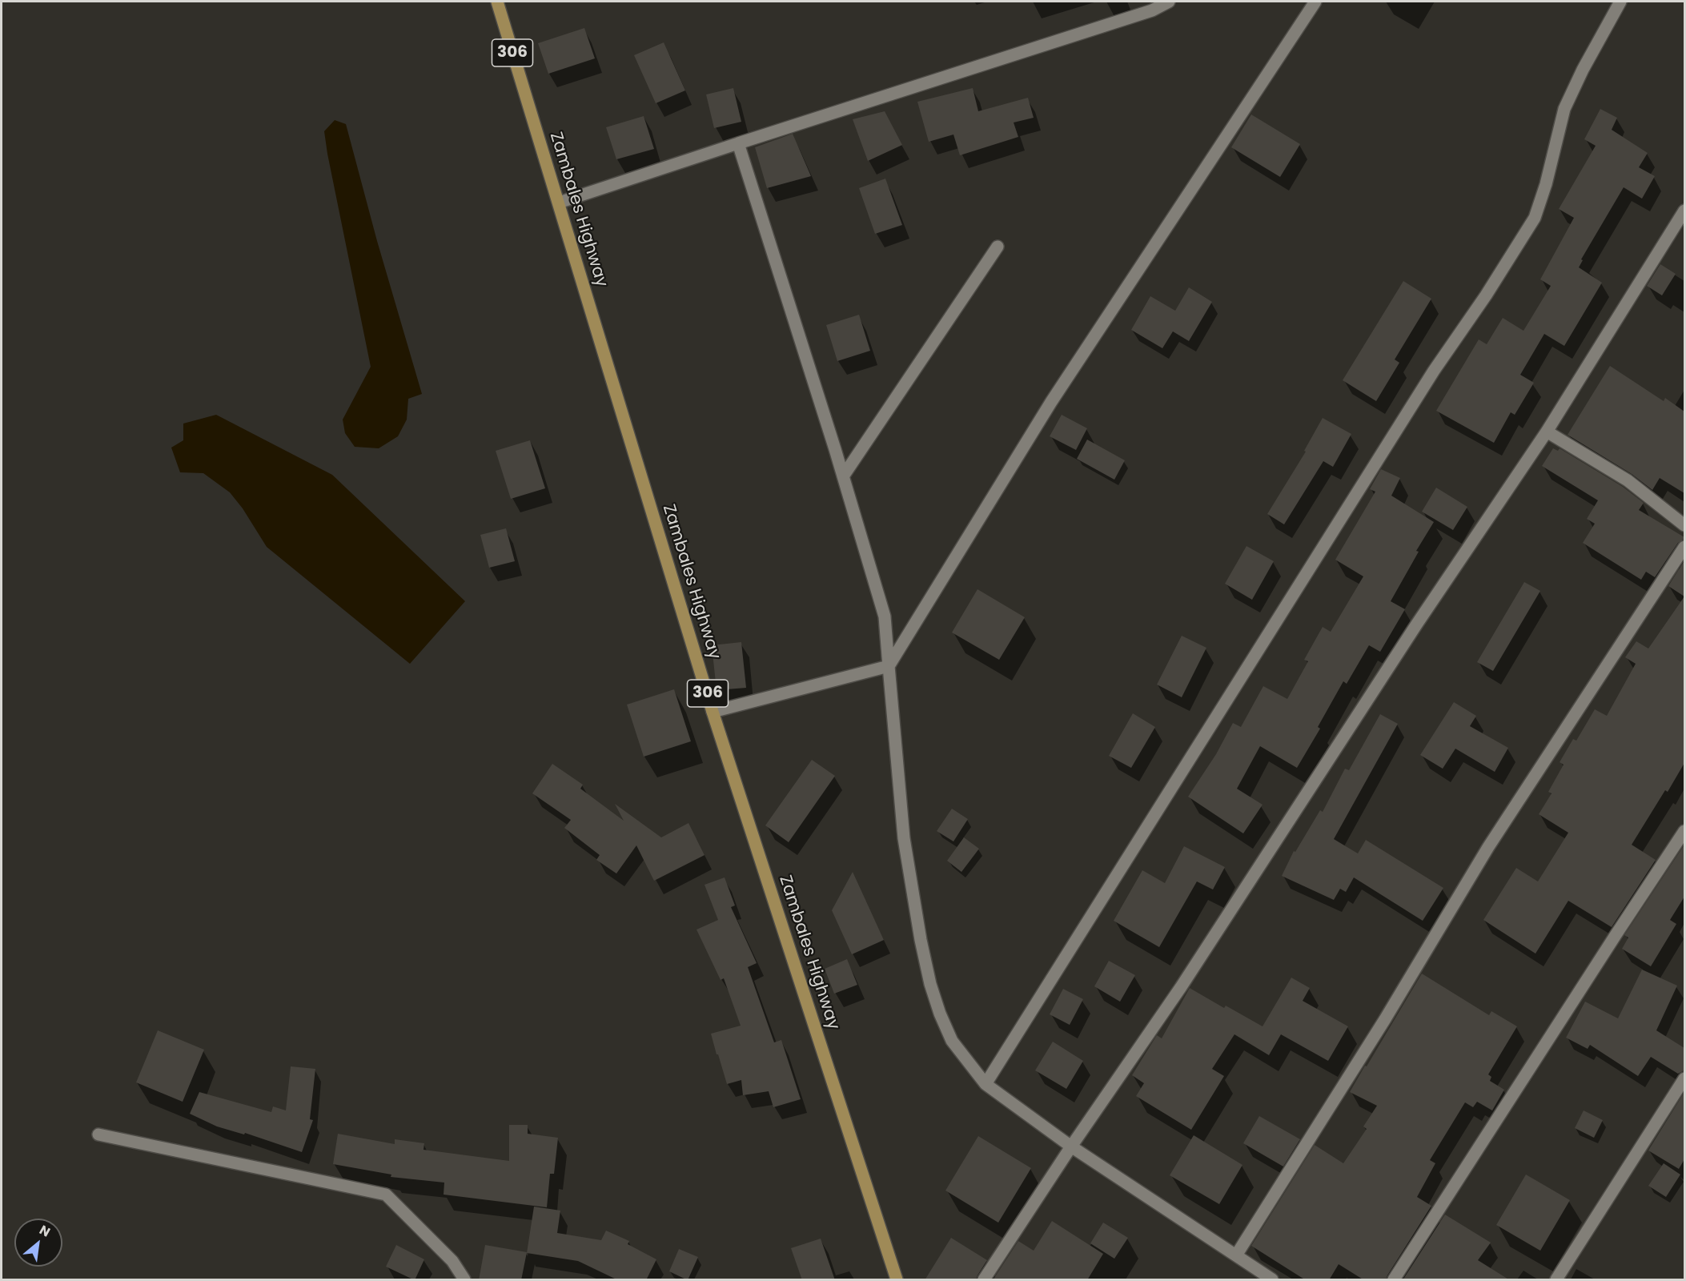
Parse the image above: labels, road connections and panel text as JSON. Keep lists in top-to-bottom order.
{
  "streets": {
    "main road": ["306", "Zambales Highway"]
  },
  "north": "top right"
}
